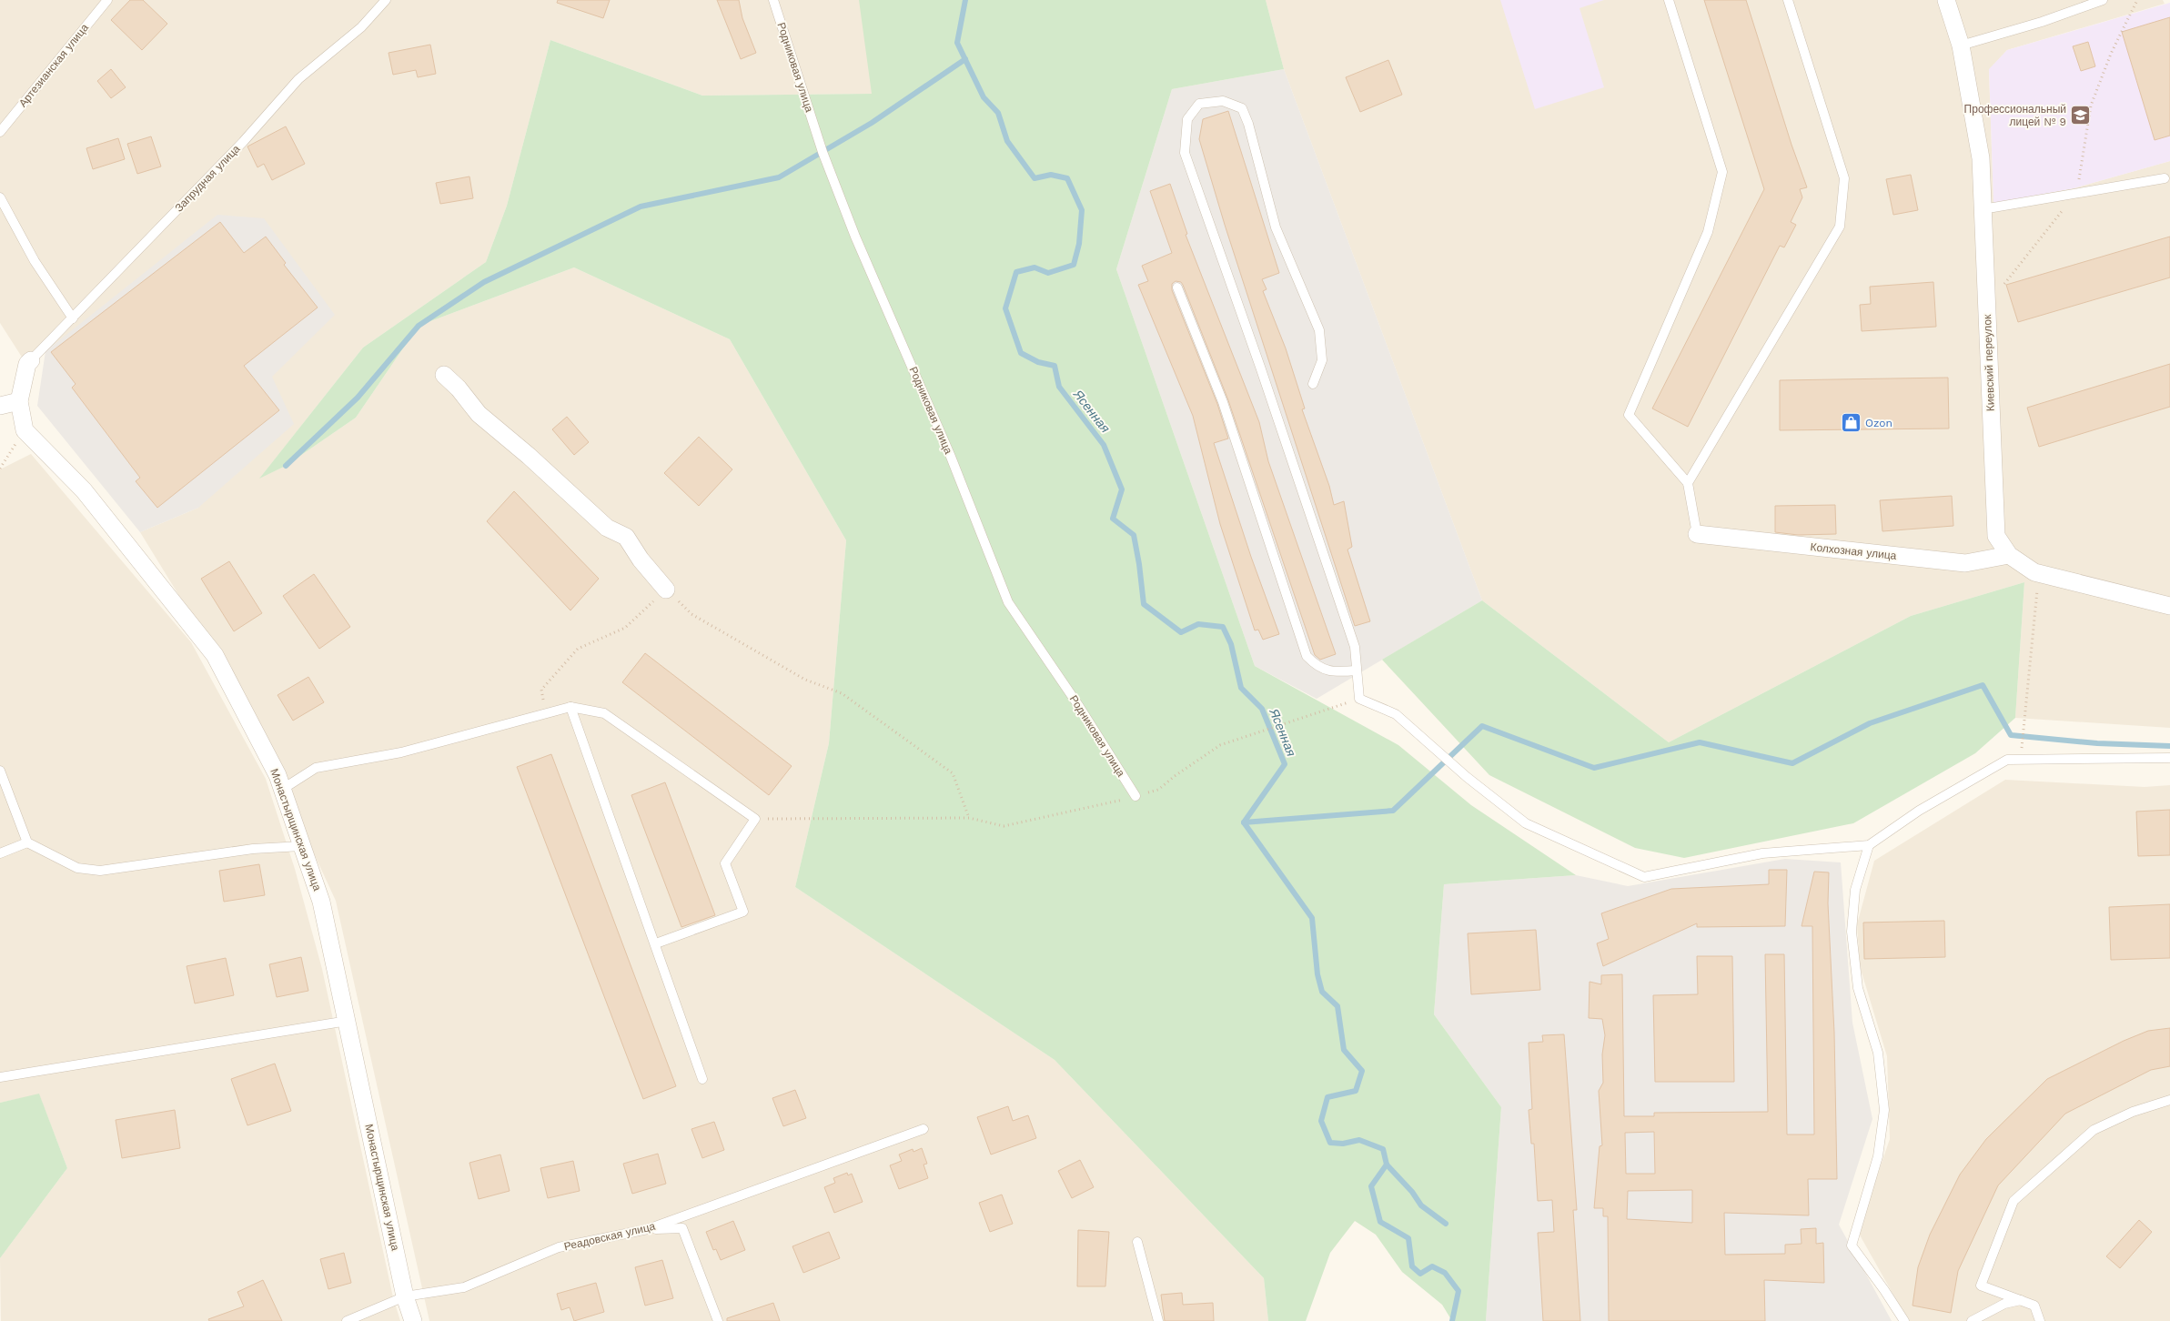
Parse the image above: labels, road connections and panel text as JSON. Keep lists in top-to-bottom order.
{
  "streets": {
    "street": ["Киевский переулок", "Колхозная улица", "Монастырщинская улица"],
    "lane": [
      "Артезианская улица",
      "Родниковая улица",
      "Запрудная улица",
      "Реадовская улица"
    ]
  },
  "crossings": [
    ["Киевский переулок", "Колхозная улица"],
    ["Монастырщинская улица", "Реадовская улица"]
  ],
  "water": ["Ясенная"],
  "places": {
    "school or university": ["Профессиональный лицей № 9"],
    "shop": ["Ozon"]
  }
}
